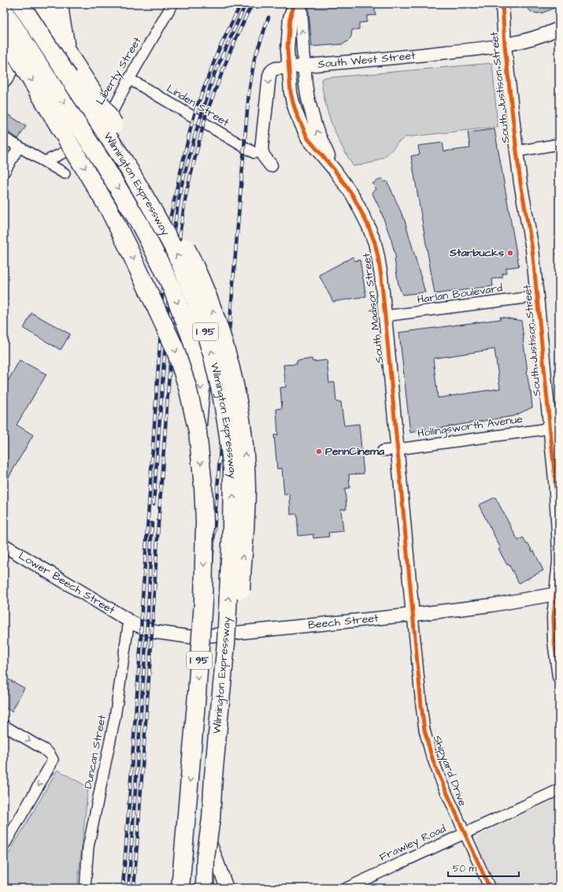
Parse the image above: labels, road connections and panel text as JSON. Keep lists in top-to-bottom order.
{
  "streets": {
    "highway": ["Wilmington Expressway", "I 95"],
    "street": [
      "South West Street",
      "Liberty Street",
      "South Justison Street",
      "Linden Street",
      "Harlan Boulevard",
      "South Madison Street",
      "Hollingsworth Avenue",
      "Lower Beech Street",
      "Beech Street",
      "Duncan Street",
      "Shipyard Drive",
      "Frawley Road"
    ]
  },
  "crossings": [
    ["South West Street", "South Justison Street"],
    ["South West Street", "South Madison Street"],
    ["Liberty Street", "Linden Street"],
    ["South Justison Street", "Harlan Boulevard"],
    ["South Justison Street", "Hollingsworth Avenue"],
    ["South Justison Street", "Beech Street"],
    ["Harlan Boulevard", "South Madison Street"],
    ["South Madison Street", "Hollingsworth Avenue"],
    ["South Madison Street", "Beech Street"],
    ["South Madison Street", "Shipyard Drive"],
    ["Lower Beech Street", "Beech Street"],
    ["Lower Beech Street", "Duncan Street"],
    ["Beech Street", "Duncan Street"],
    ["Beech Street", "Shipyard Drive"],
    ["Shipyard Drive", "Frawley Road"]
  ],
  "places": ["Starbucks", "PennCinema"],
  "scale_bar": "50 m"
}
